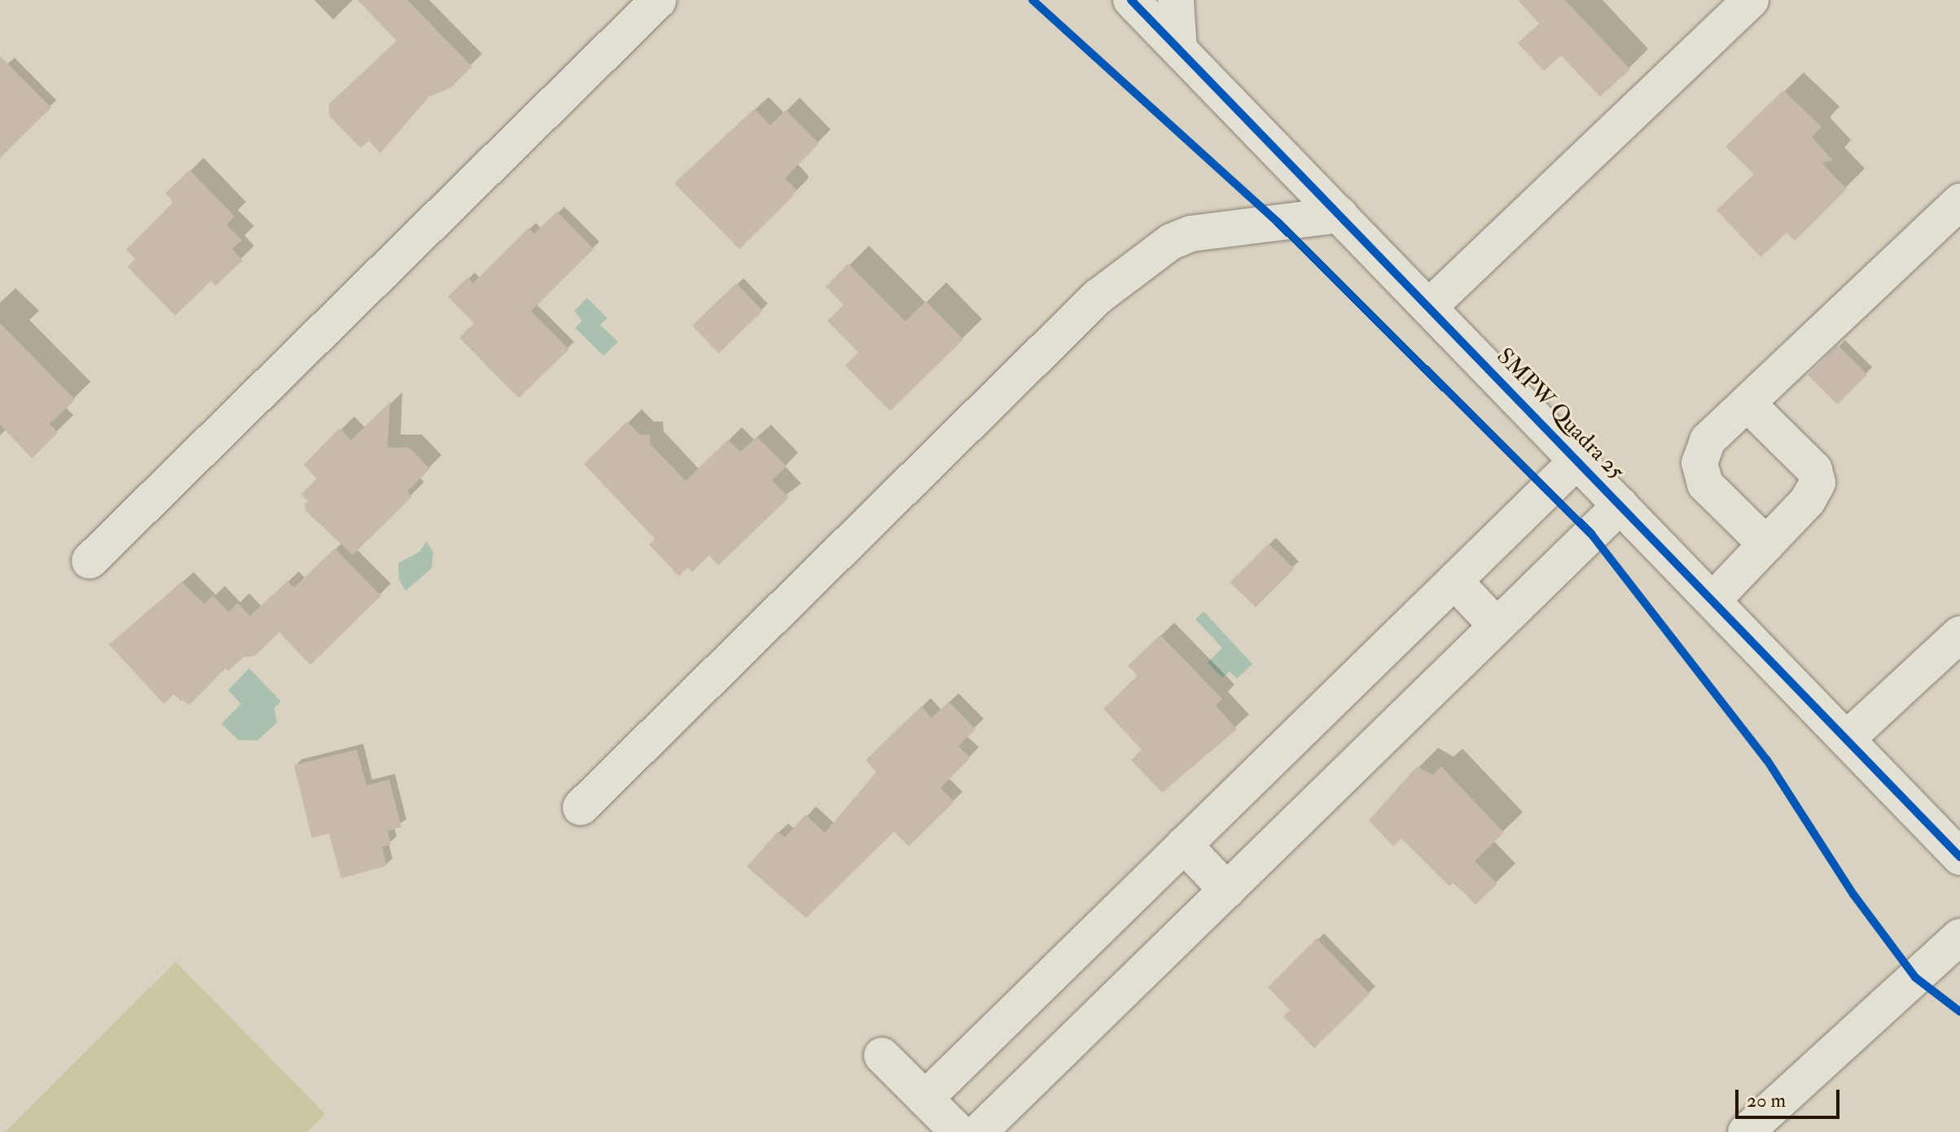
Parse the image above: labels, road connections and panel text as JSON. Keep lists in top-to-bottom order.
{
  "streets": {
    "street": ["SMPW Quadra 25"]
  },
  "scale_bar": "20 m"
}
